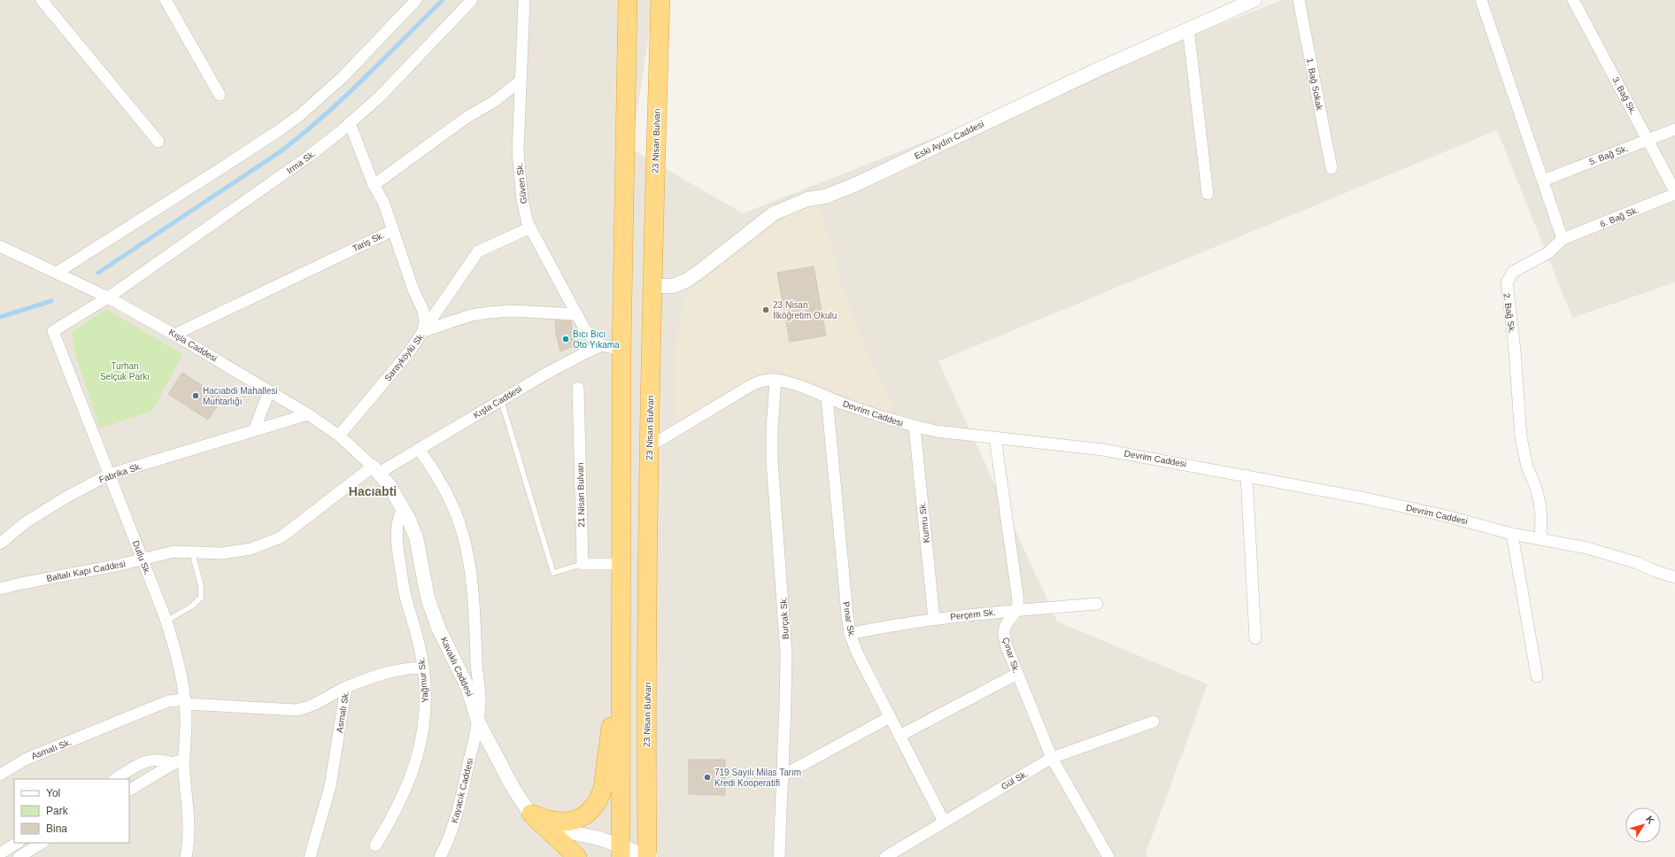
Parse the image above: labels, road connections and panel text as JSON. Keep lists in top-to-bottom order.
{
  "streets": {
    "highway": ["23 Nisan Bulvarı"],
    "street": [
      "1. Bağ Sokak",
      "3. Bağ Sk.",
      "Eski Aydın Caddesi",
      "5. Bağ Sk.",
      "Irma Sk.",
      "Güven Sk.",
      "6. Bağ Sk.",
      "Tariş Sk.",
      "2. Bağ Sk.",
      "Kışla Caddesi",
      "Sarayköylü Sk.",
      "Devrim Caddesi",
      "Fabrika Sk.",
      "21 Nisan Bulvarı",
      "Kumru Sk.",
      "Dutlu Sk.",
      "Baltalı Kapı Caddesi",
      "Perçem Sk.",
      "Burçak Sk.",
      "Pınar Sk.",
      "Çınar Sk.",
      "Kavaklı Caddesi",
      "Yağmur Sk.",
      "Asmalı Sk.",
      "Gül Sk.",
      "Kayacık Caddesi"
    ]
  },
  "crossings": [
    ["3. Bağ Sk.", "5. Bağ Sk."],
    ["3. Bağ Sk.", "6. Bağ Sk."],
    ["Eski Aydın Caddesi", "23 Nisan Bulvarı"],
    ["23 Nisan Bulvarı", "Devrim Caddesi"],
    ["23 Nisan Bulvarı", "Kavaklı Caddesi"],
    ["Irma Sk.", "Tariş Sk."],
    ["Irma Sk.", "Kışla Caddesi"],
    ["Irma Sk.", "Dutlu Sk."],
    ["Güven Sk.", "Kışla Caddesi"],
    ["Güven Sk.", "Sarayköylü Sk."],
    ["6. Bağ Sk.", "2. Bağ Sk."],
    ["Tariş Sk.", "Kışla Caddesi"],
    ["2. Bağ Sk.", "Devrim Caddesi"],
    ["Kışla Caddesi", "Sarayköylü Sk."],
    ["Kışla Caddesi", "Fabrika Sk."],
    ["Kışla Caddesi", "Dutlu Sk."],
    ["Kışla Caddesi", "Baltalı Kapı Caddesi"],
    ["Kışla Caddesi", "Kavaklı Caddesi"],
    ["Kışla Caddesi", "Kayacık Caddesi"],
    ["Devrim Caddesi", "Kumru Sk."],
    ["Devrim Caddesi", "Burçak Sk."],
    ["Devrim Caddesi", "Pınar Sk."],
    ["Fabrika Sk.", "Dutlu Sk."],
    ["Kumru Sk.", "Perçem Sk."],
    ["Dutlu Sk.", "Baltalı Kapı Caddesi"],
    ["Dutlu Sk.", "Asmalı Sk."],
    ["Baltalı Kapı Caddesi", "Kavaklı Caddesi"],
    ["Perçem Sk.", "Pınar Sk."],
    ["Perçem Sk.", "Çınar Sk."],
    ["Pınar Sk.", "Gül Sk."],
    ["Çınar Sk.", "Gül Sk."],
    ["Kavaklı Caddesi", "Yağmur Sk."],
    ["Kavaklı Caddesi", "Kayacık Caddesi"]
  ],
  "districts": ["Hacıabti"],
  "parks": ["Turhan Selçuk Parkı"],
  "places": [
    "23 Nisan İlköğretim Okulu",
    "Bıcı Bıcı Oto Yıkama",
    "Hacıabdi Mahallesi Muhtarlığı",
    "719 Sayılı Milas Tarım Kredi Kooperatifi"
  ],
  "legend": ["Yol", "Park", "Bina"],
  "north": "top right"
}
